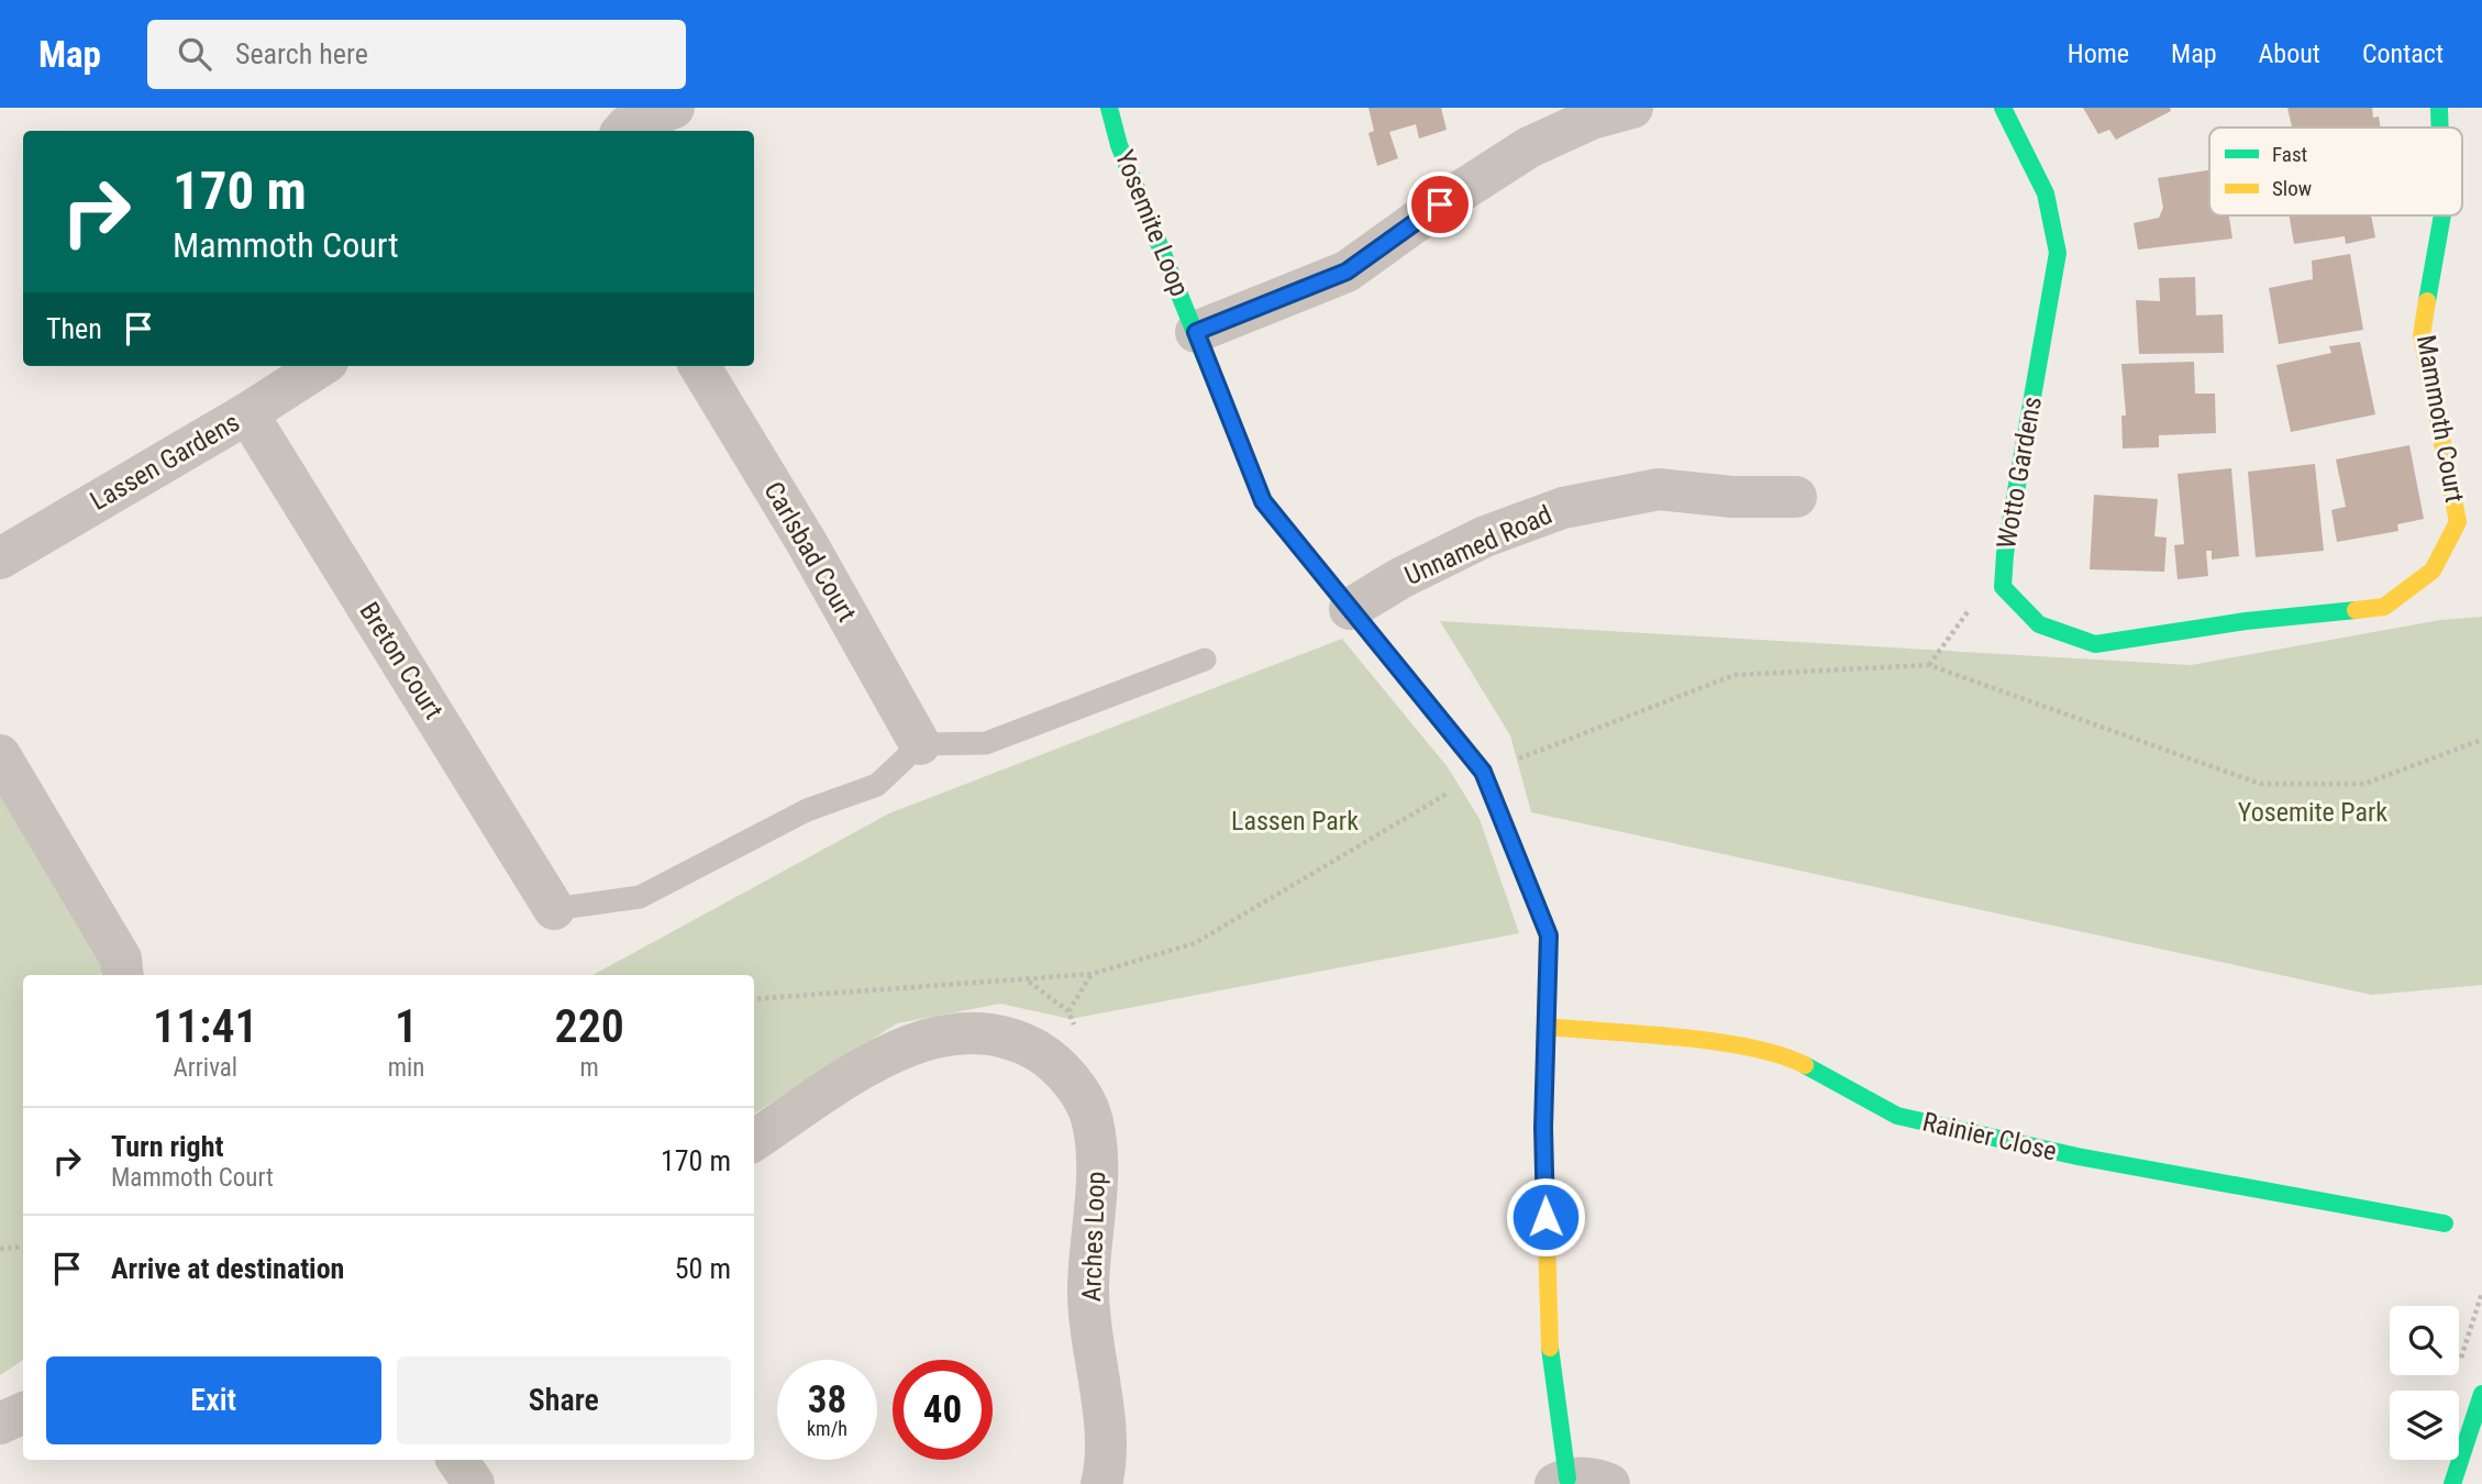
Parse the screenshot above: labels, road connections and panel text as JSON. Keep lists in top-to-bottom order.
{
  "streets": {
    "street": [
      "Yosemite Loop",
      "Mammoth Court",
      "Lassen Gardens",
      "Wotto Gardens",
      "Unnamed Road",
      "Carlsbad Court",
      "Breton Court",
      "Rainier Close",
      "Arches Loop"
    ]
  },
  "crossings": [
    ["Yosemite Loop", "Unnamed Road"],
    ["Yosemite Loop", "Rainier Close"],
    ["Mammoth Court", "Wotto Gardens"],
    ["Lassen Gardens", "Breton Court"]
  ],
  "parks": ["Yosemite Park", "Lassen Park"],
  "legend": ["Fast", "Slow"],
  "page": {
    "header": "Map",
    "search": "Search here",
    "nav": [
      "Home",
      "Map",
      "About",
      "Contact"
    ],
    "turn": ["170 m", "Mammoth Court"],
    "then": "Then",
    "eta": [
      "11:41",
      "Arrival",
      "1",
      "min",
      "220",
      "m"
    ],
    "list": [
      {
        "name": "Turn right",
        "note": "Mammoth Court",
        "value": "170 m"
      },
      {
        "name": "Arrive at destination",
        "value": "50 m"
      }
    ],
    "buttons": ["Exit", "Share"],
    "speed": "38 km/h",
    "limit": "40"
  }
}
